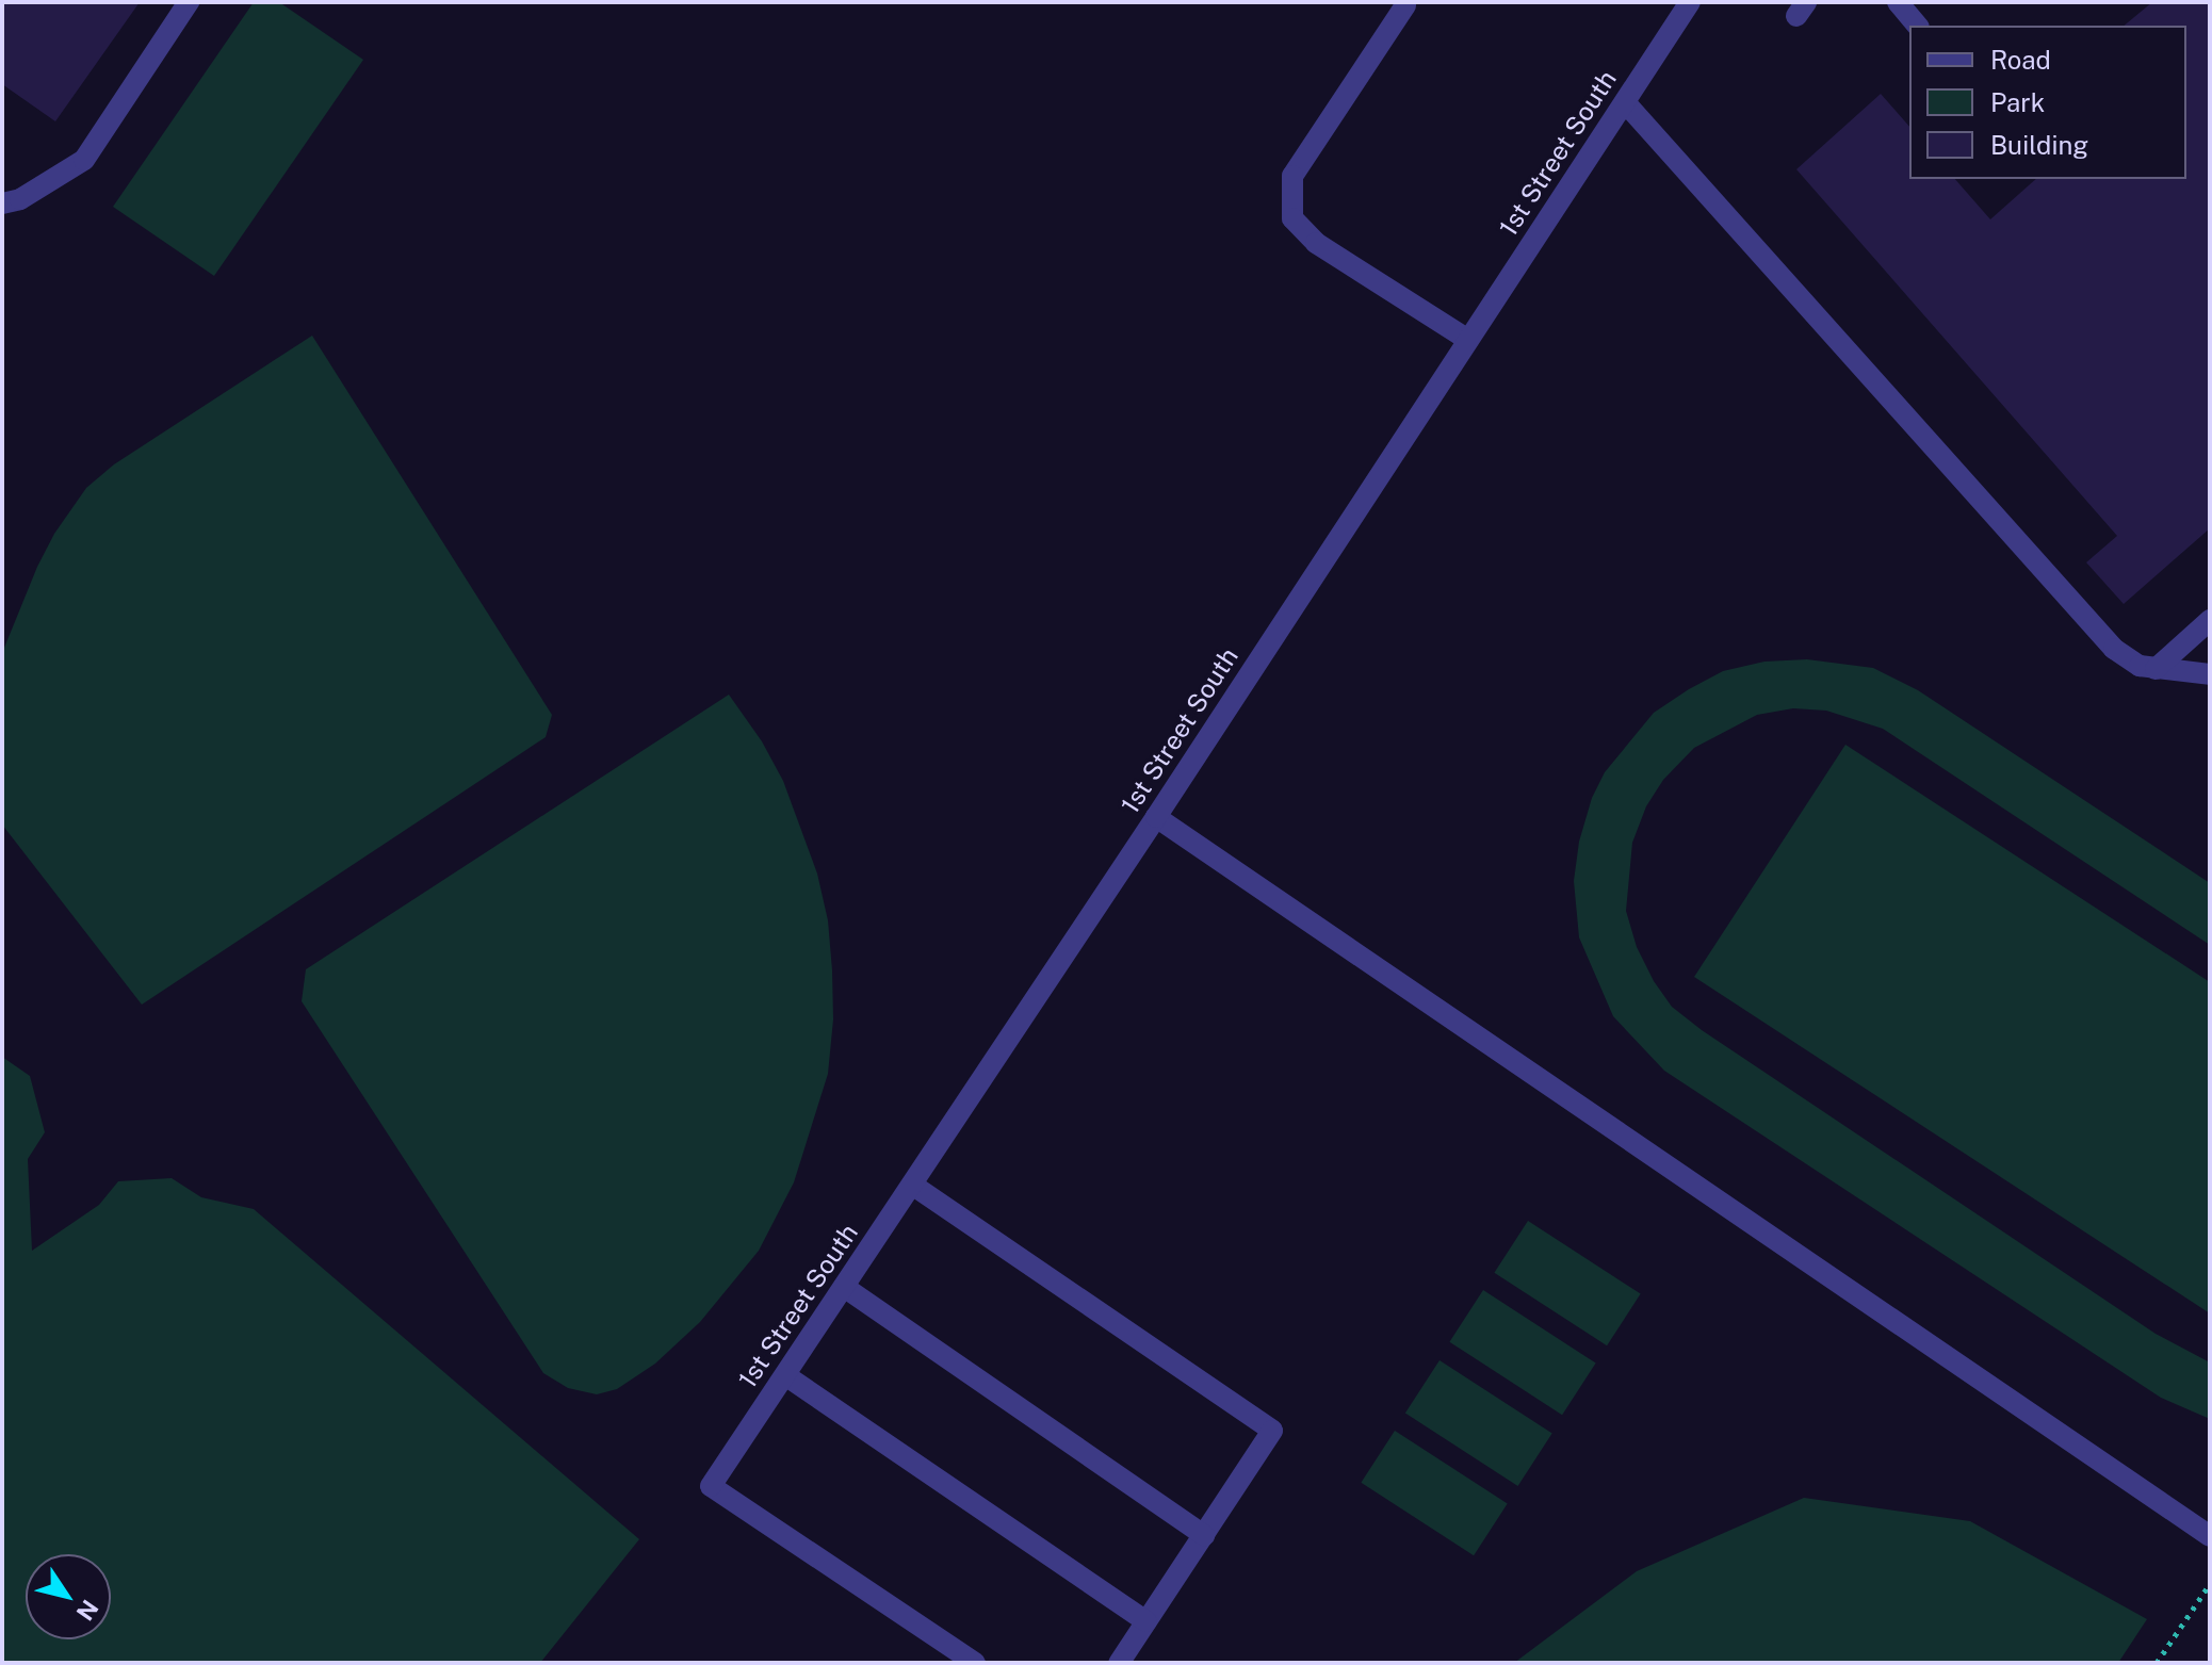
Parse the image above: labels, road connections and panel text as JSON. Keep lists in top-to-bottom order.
{
  "streets": {
    "street": ["1st Street South"]
  },
  "legend": ["Road", "Park", "Building"],
  "north": "bottom right"
}
